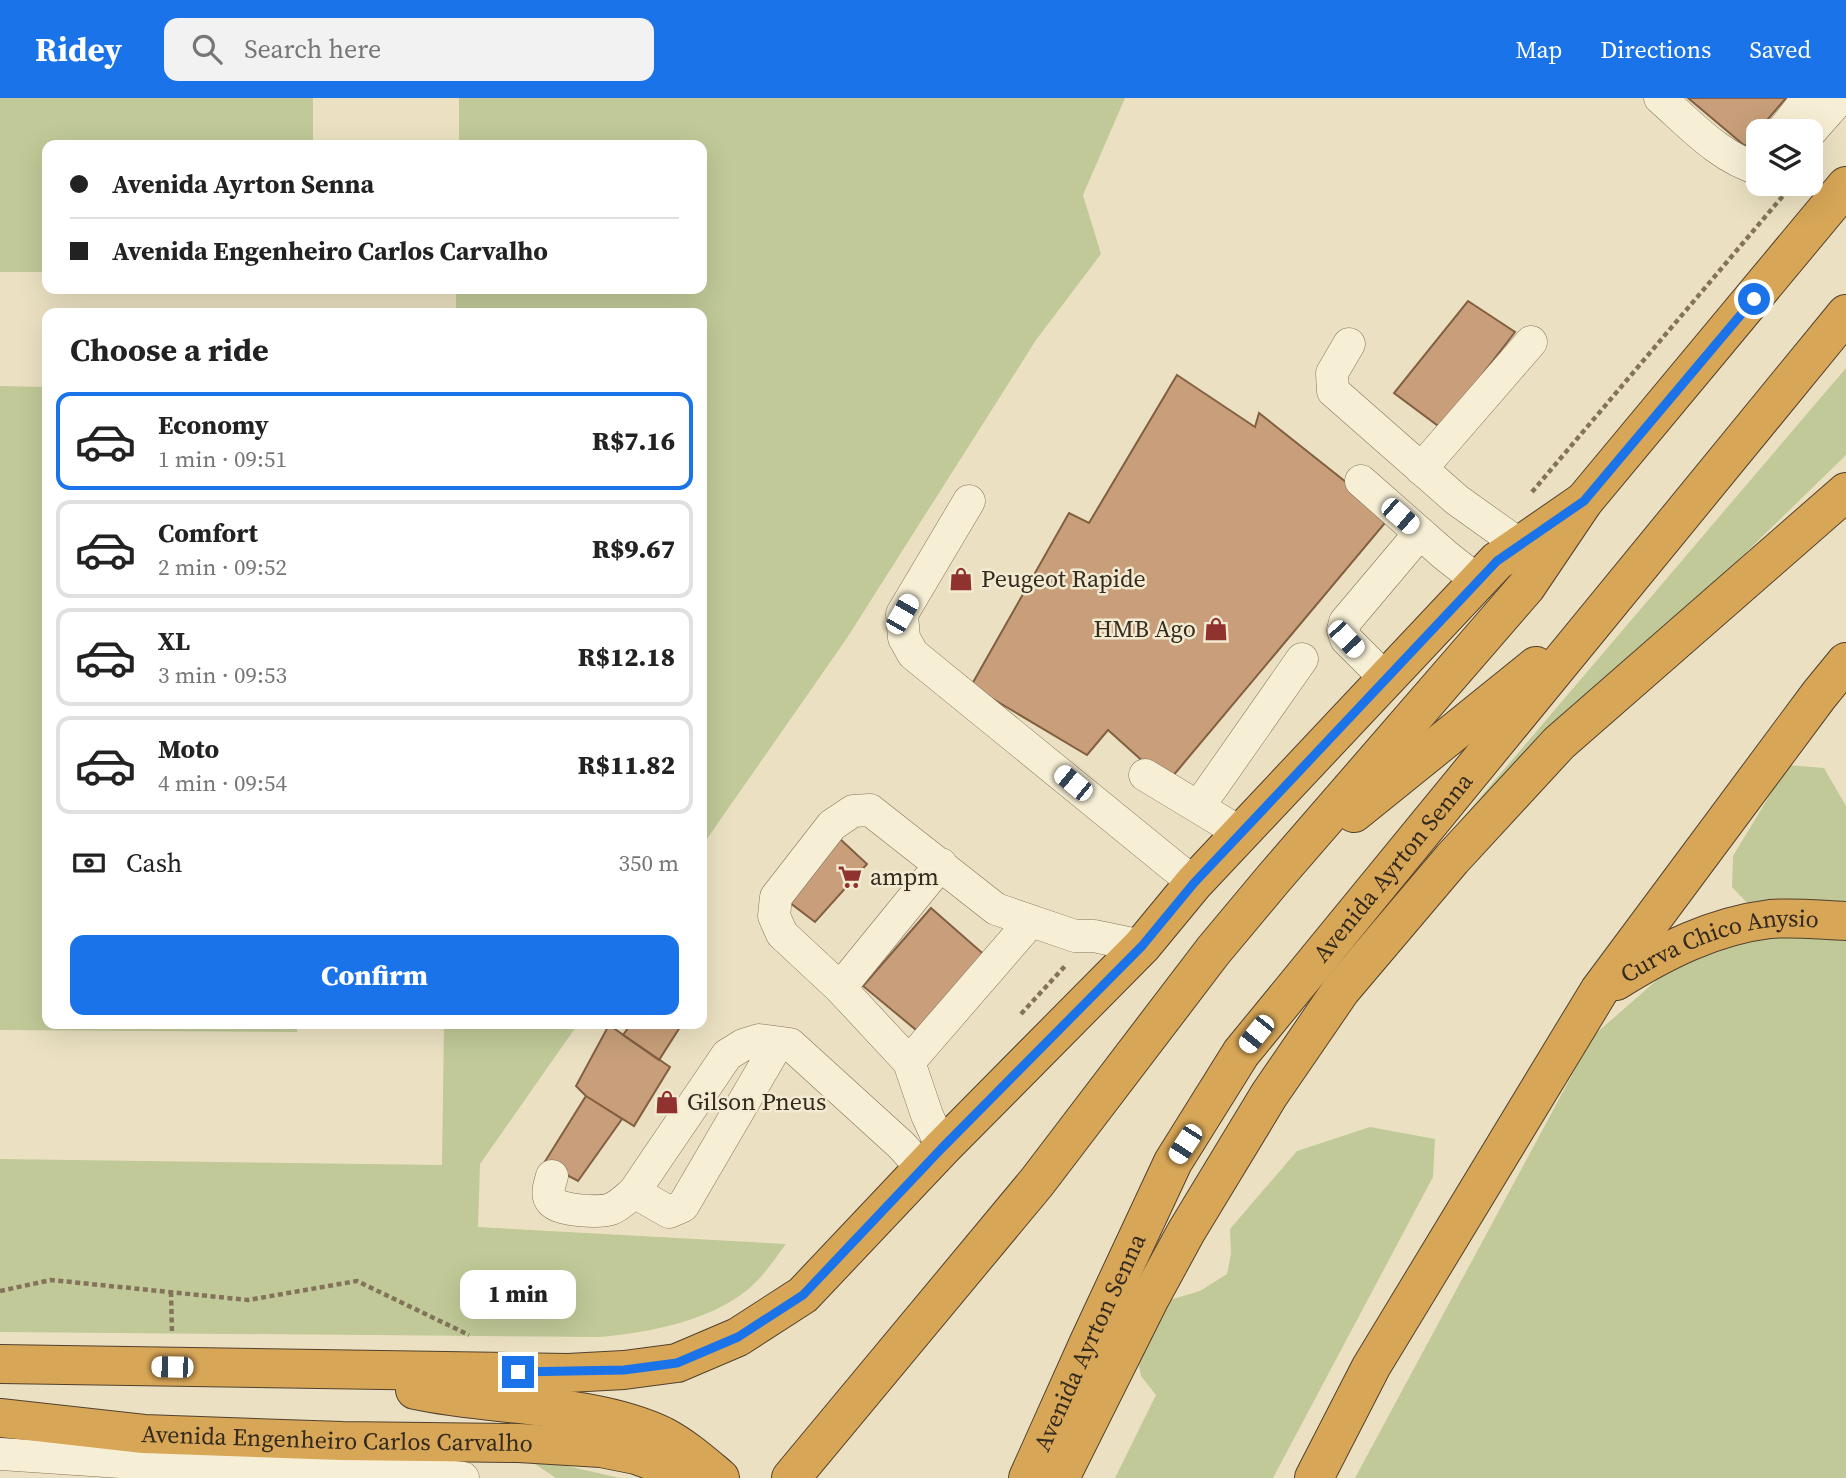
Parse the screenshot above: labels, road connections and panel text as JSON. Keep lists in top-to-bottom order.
{
  "streets": {
    "highway": ["Avenida Ayrton Senna", "Curva Chico Anysio", "Avenida Engenheiro Carlos Carvalho"]
  },
  "places": {
    "shop": ["Peugeot Rapide", "HMB Ago", "Gilson Pneus"],
    "supermarket": ["ampm"]
  },
  "page": {
    "header": "Ridey",
    "search": "Search here",
    "nav": ["Map", "Directions", "Saved"],
    "banner": ["Avenida Ayrton Senna", "Avenida Engenheiro Carlos Carvalho"],
    "heading": "Choose a ride",
    "list": [
      {
        "name": "Economy",
        "note": "1 min · 09:51",
        "value": "R$7.16"
      },
      {
        "name": "Comfort",
        "note": "2 min · 09:52",
        "value": "R$9.67"
      },
      {
        "name": "XL",
        "note": "3 min · 09:53",
        "value": "R$12.18"
      },
      {
        "name": "Moto",
        "note": "4 min · 09:54",
        "value": "R$11.82"
      }
    ],
    "pay": ["Cash", "350 m"],
    "buttons": "Confirm",
    "bubble": "1 min"
  }
}
